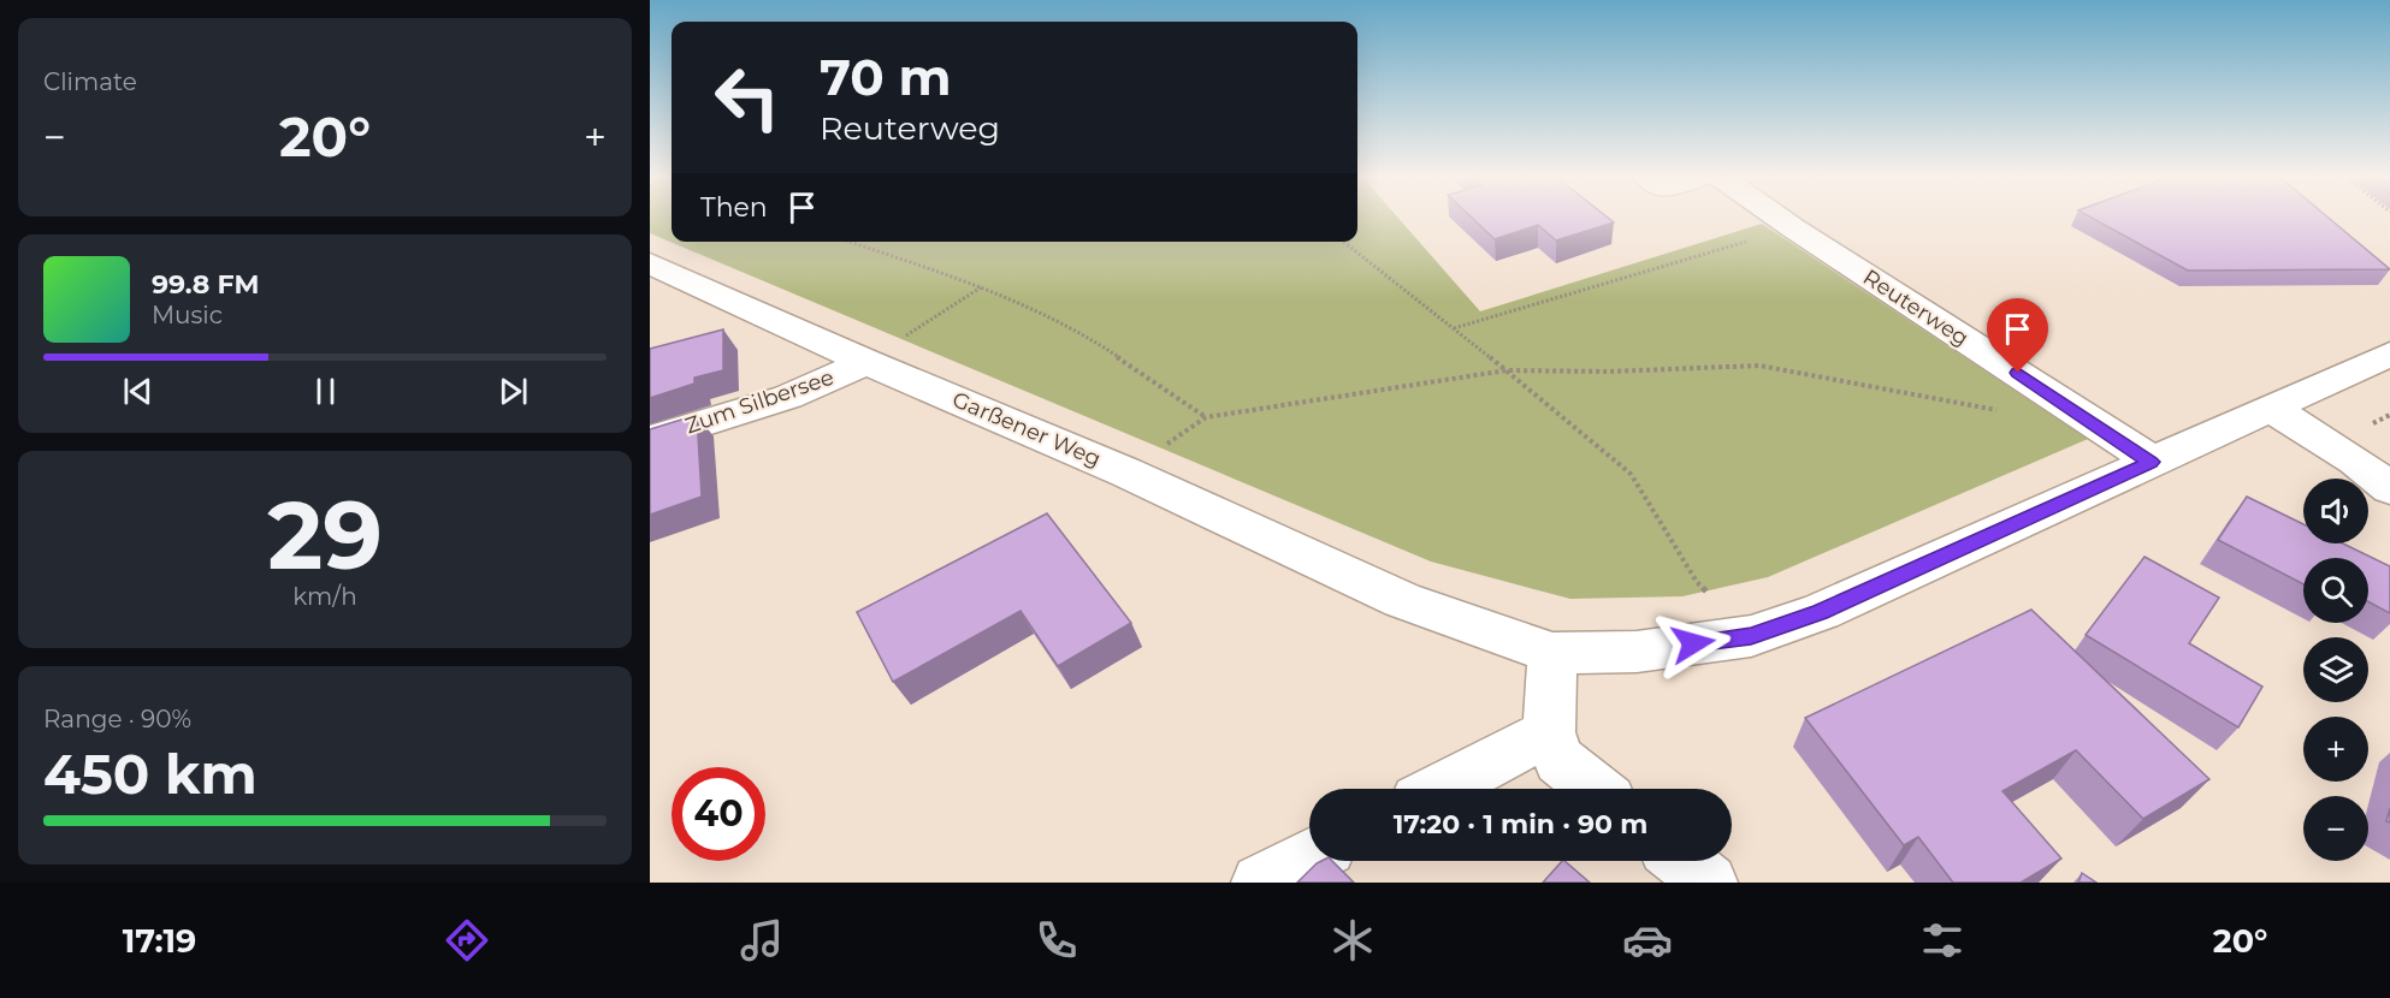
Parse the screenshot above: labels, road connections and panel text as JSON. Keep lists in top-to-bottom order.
{
  "streets": {
    "street": ["Reuterweg", "Zum Silbersee", "Garßener Weg"]
  },
  "crossings": [
    ["Reuterweg", "Garßener Weg"],
    ["Zum Silbersee", "Garßener Weg"]
  ],
  "page": {
    "tile": [
      "Climate",
      ["29", "km/h"],
      ["Range · 90%", "450 km"]
    ],
    "turn": ["70 m", "Reuterweg"],
    "heat": ["−", "20°", "+"],
    "then": "Then",
    "song": ["99.8 FM", "Music"],
    "map_buttons": ["+", "−"],
    "limit": "40",
    "trip": "17:20 · 1 min · 90 m",
    "tabs": ["17:19", "20°"]
  }
}
